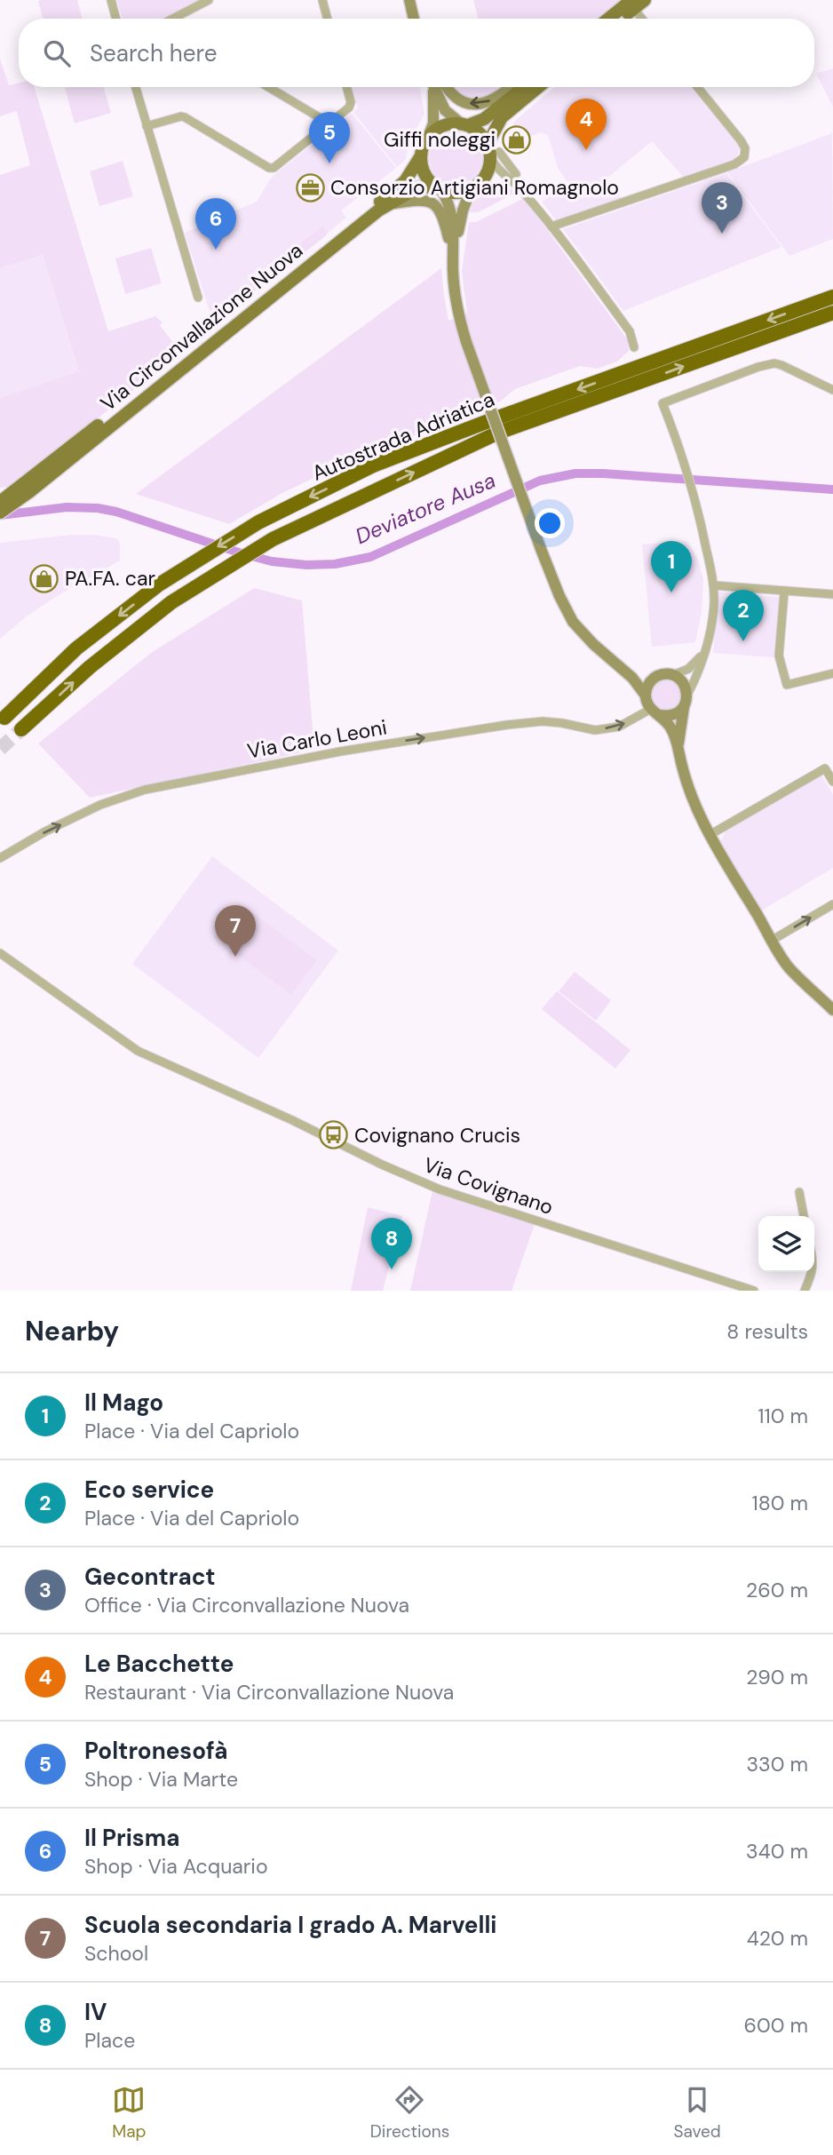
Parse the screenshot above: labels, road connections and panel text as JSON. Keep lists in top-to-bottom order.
{
  "streets": {
    "highway": ["Autostrada Adriatica"],
    "main road": ["Via Circonvallazione Nuova"],
    "street": ["Via Carlo Leoni", "Via Covignano"]
  },
  "one_way": ["Via Carlo Leoni"],
  "water": ["Deviatore Ausa"],
  "places": {
    "shop": ["Giffi noleggi", "PA.FA. car"],
    "office": ["Consorzio Artigiani Romagnolo"],
    "bus stop": ["Covignano Crucis"]
  },
  "page": {
    "search": "Search here",
    "pins": [
      "4",
      "5",
      "3",
      "6",
      "1",
      "2",
      "7",
      "8"
    ],
    "heading": ["Nearby", "8 results"],
    "list": [
      {
        "mark": "1",
        "name": "Il Mago",
        "note": "Place · Via del Capriolo",
        "value": "110 m"
      },
      {
        "mark": "2",
        "name": "Eco service",
        "note": "Place · Via del Capriolo",
        "value": "180 m"
      },
      {
        "mark": "3",
        "name": "Gecontract",
        "note": "Office · Via Circonvallazione Nuova",
        "value": "260 m"
      },
      {
        "mark": "4",
        "name": "Le Bacchette",
        "note": "Restaurant · Via Circonvallazione Nuova",
        "value": "290 m"
      },
      {
        "mark": "5",
        "name": "Poltronesofà",
        "note": "Shop · Via Marte",
        "value": "330 m"
      },
      {
        "mark": "6",
        "name": "Il Prisma",
        "note": "Shop · Via Acquario",
        "value": "340 m"
      },
      {
        "mark": "7",
        "name": "Scuola secondaria I grado A. Marvelli",
        "note": "School",
        "value": "420 m"
      },
      {
        "mark": "8",
        "name": "IV",
        "note": "Place",
        "value": "600 m"
      }
    ],
    "nav": ["Map", "Directions", "Saved"]
  }
}
